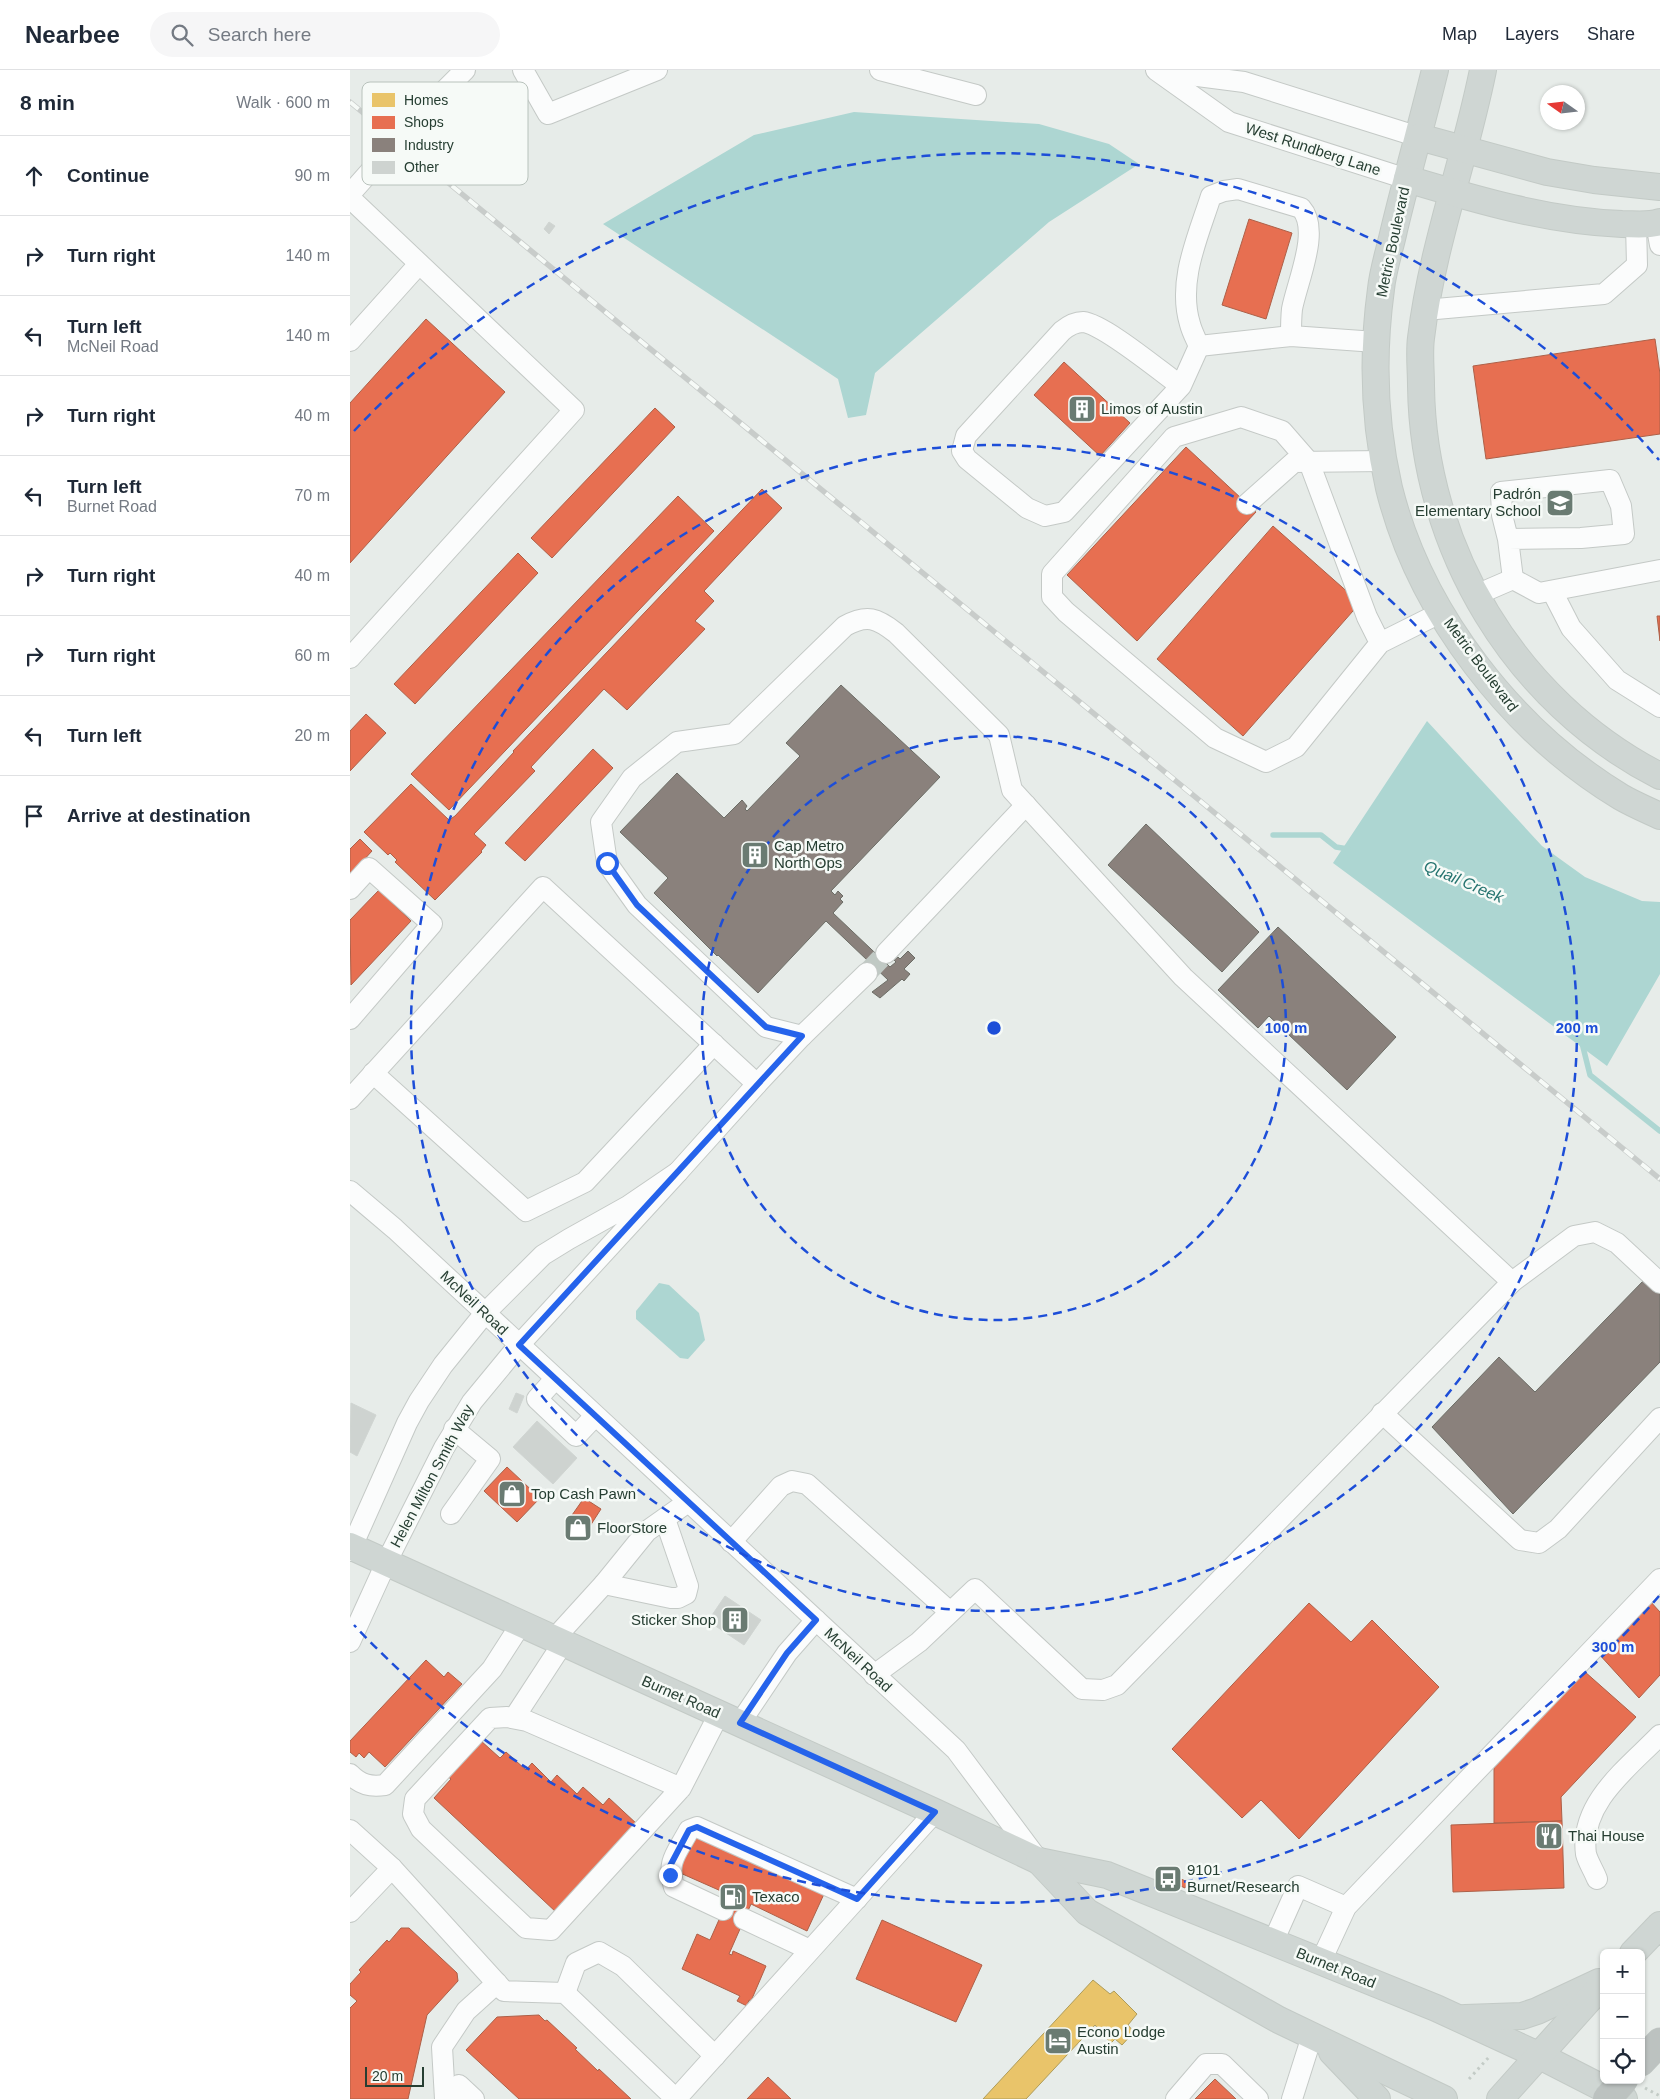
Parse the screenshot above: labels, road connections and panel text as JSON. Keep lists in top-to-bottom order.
{
  "streets": {
    "main road": ["West Rundberg Lane", "Metric Boulevard", "Burnet Road"],
    "street": ["McNeil Road", "Helen Milton Smith Way"]
  },
  "crossings": [
    ["West Rundberg Lane", "Metric Boulevard"],
    ["McNeil Road", "Helen Milton Smith Way"],
    ["McNeil Road", "Burnet Road"],
    ["Helen Milton Smith Way", "Burnet Road"]
  ],
  "water": ["Quail Creek"],
  "places": {
    "building": ["Limos of Austin", "Cap Metro North Ops", "Sticker Shop"],
    "school or university": ["Padrón Elementary School"],
    "shop": ["Top Cash Pawn", "FloorStore"],
    "restaurant": ["Thai House"],
    "bus stop": ["9101 Burnet/Research"],
    "fuel station": ["Texaco"],
    "hotel": ["Econo Lodge Austin"]
  },
  "legend": [
    "Homes",
    "Shops",
    "Industry",
    "Other"
  ],
  "scale_bar": "20 m",
  "north": "left",
  "page": {
    "header": "Nearbee",
    "search": "Search here",
    "nav": ["Map", "Layers", "Share"],
    "heading": ["8 min", "Walk · 600 m"],
    "list": [
      ["Continue", "90 m"],
      ["Turn right", "140 m"],
      ["Turn left", "McNeil Road", "140 m"],
      ["Turn right", "40 m"],
      ["Turn left", "Burnet Road", "70 m"],
      ["Turn right", "40 m"],
      ["Turn right", "60 m"],
      ["Turn left", "20 m"],
      "Arrive at destination"
    ],
    "map_buttons": ["+", "−"],
    "scale": "20 m"
  },
  "rings": ["100 m", "200 m", "300 m"]
}
